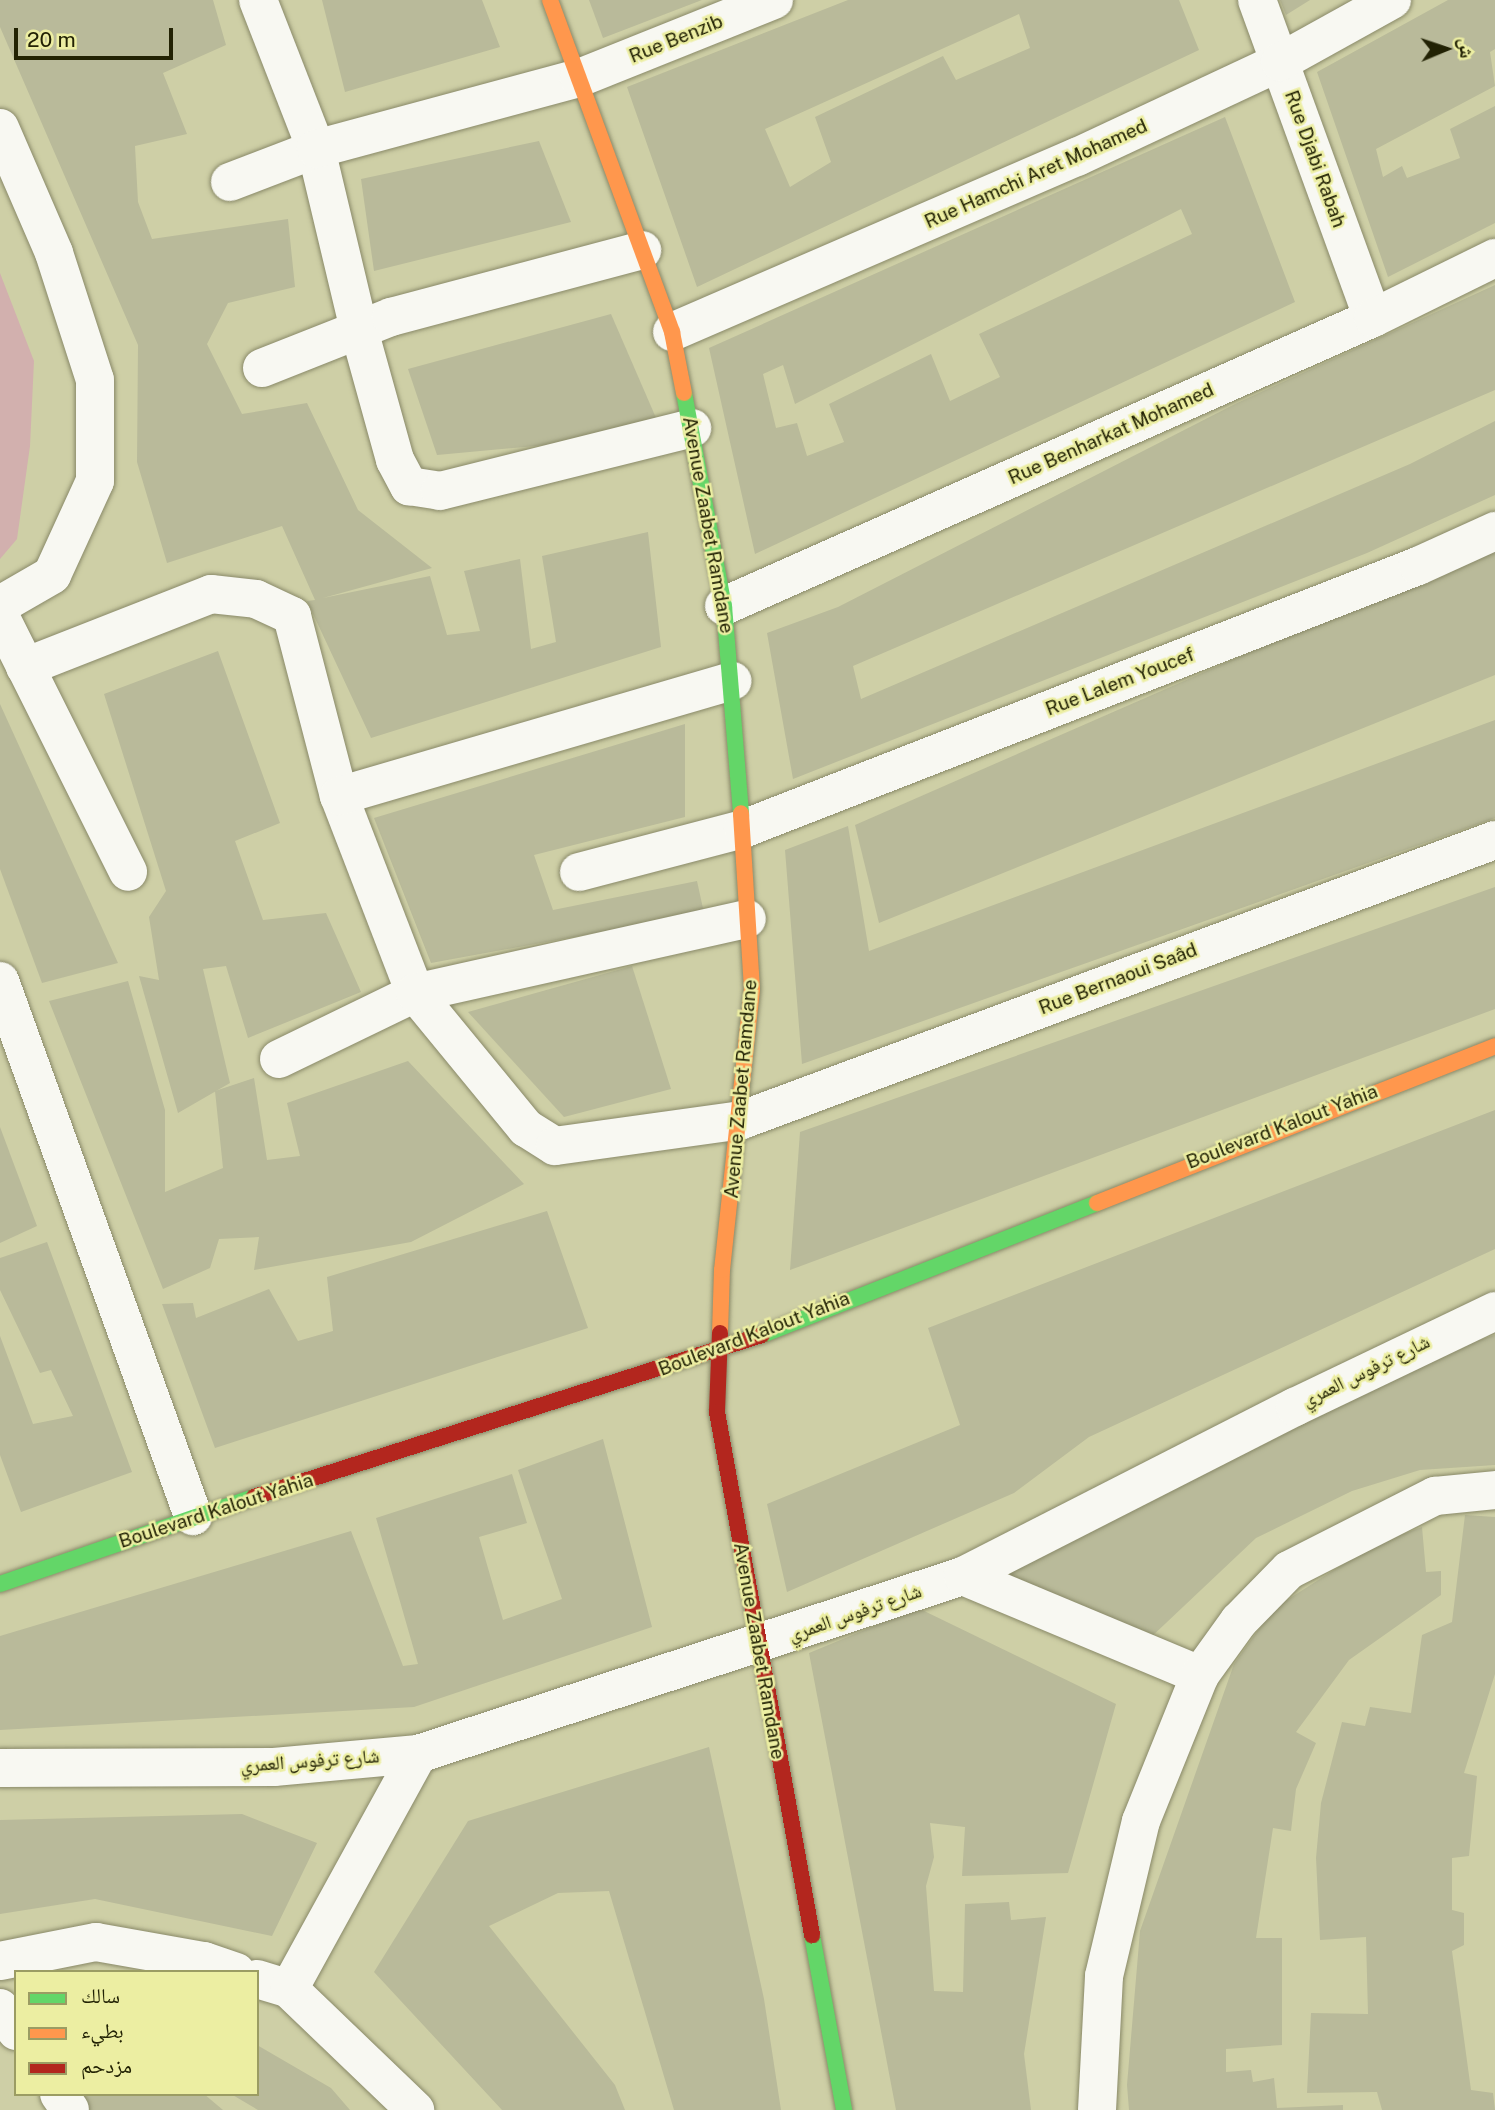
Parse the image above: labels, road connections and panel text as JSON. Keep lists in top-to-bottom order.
{
  "streets": {
    "main road": ["Avenue Zaabet Ramdane", "Boulevard Kalout Yahia"],
    "street": [
      "Rue Benzib",
      "Rue Djabi Rabah",
      "Rue Hamchi Aret Mohamed",
      "Rue Benharkat Mohamed",
      "Rue Lalem Youcef",
      "Rue Bernaoui Saâd",
      "شارع ترفوس العمري"
    ]
  },
  "crossings": [
    ["Rue Benzib", "Avenue Zaabet Ramdane"],
    ["Rue Djabi Rabah", "Rue Hamchi Aret Mohamed"],
    ["Rue Djabi Rabah", "Rue Benharkat Mohamed"],
    ["Rue Hamchi Aret Mohamed", "Avenue Zaabet Ramdane"],
    ["Rue Benharkat Mohamed", "Avenue Zaabet Ramdane"],
    ["Avenue Zaabet Ramdane", "Rue Lalem Youcef"],
    ["Avenue Zaabet Ramdane", "Rue Bernaoui Saâd"],
    ["Avenue Zaabet Ramdane", "Boulevard Kalout Yahia"],
    ["Avenue Zaabet Ramdane", "شارع ترفوس العمري"]
  ],
  "legend": ["سالك", "بطيء", "مزدحم"],
  "scale_bar": "20 m",
  "north": "right"
}
